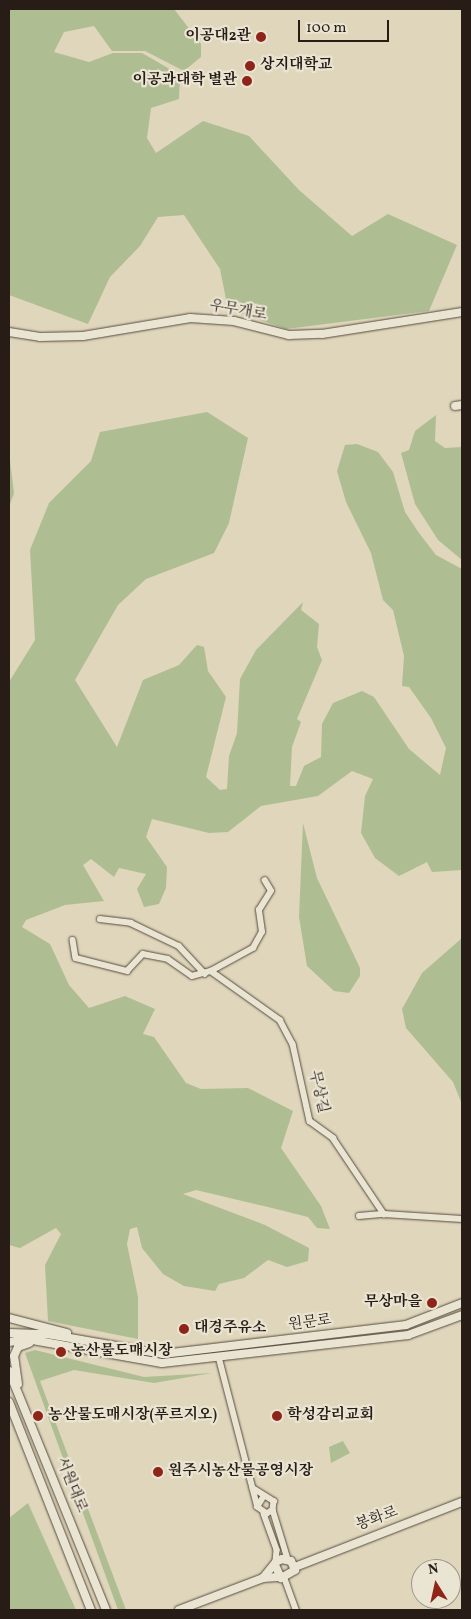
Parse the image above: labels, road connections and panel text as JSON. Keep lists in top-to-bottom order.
{
  "streets": {
    "street": [
      "우무개로",
      "무상길",
      "원문로",
      "서원대로",
      "봉화로"
    ]
  },
  "places": [
    "이공대2관",
    "상지대학교",
    "이공과대학 별관",
    "무상마을",
    "대경주유소",
    "농산물도매시장",
    "농산물도매시장(푸르지오)",
    "학성감리교회",
    "원주시농산물공영시장"
  ],
  "scale_bar": "100 m",
  "north": "top"
}
